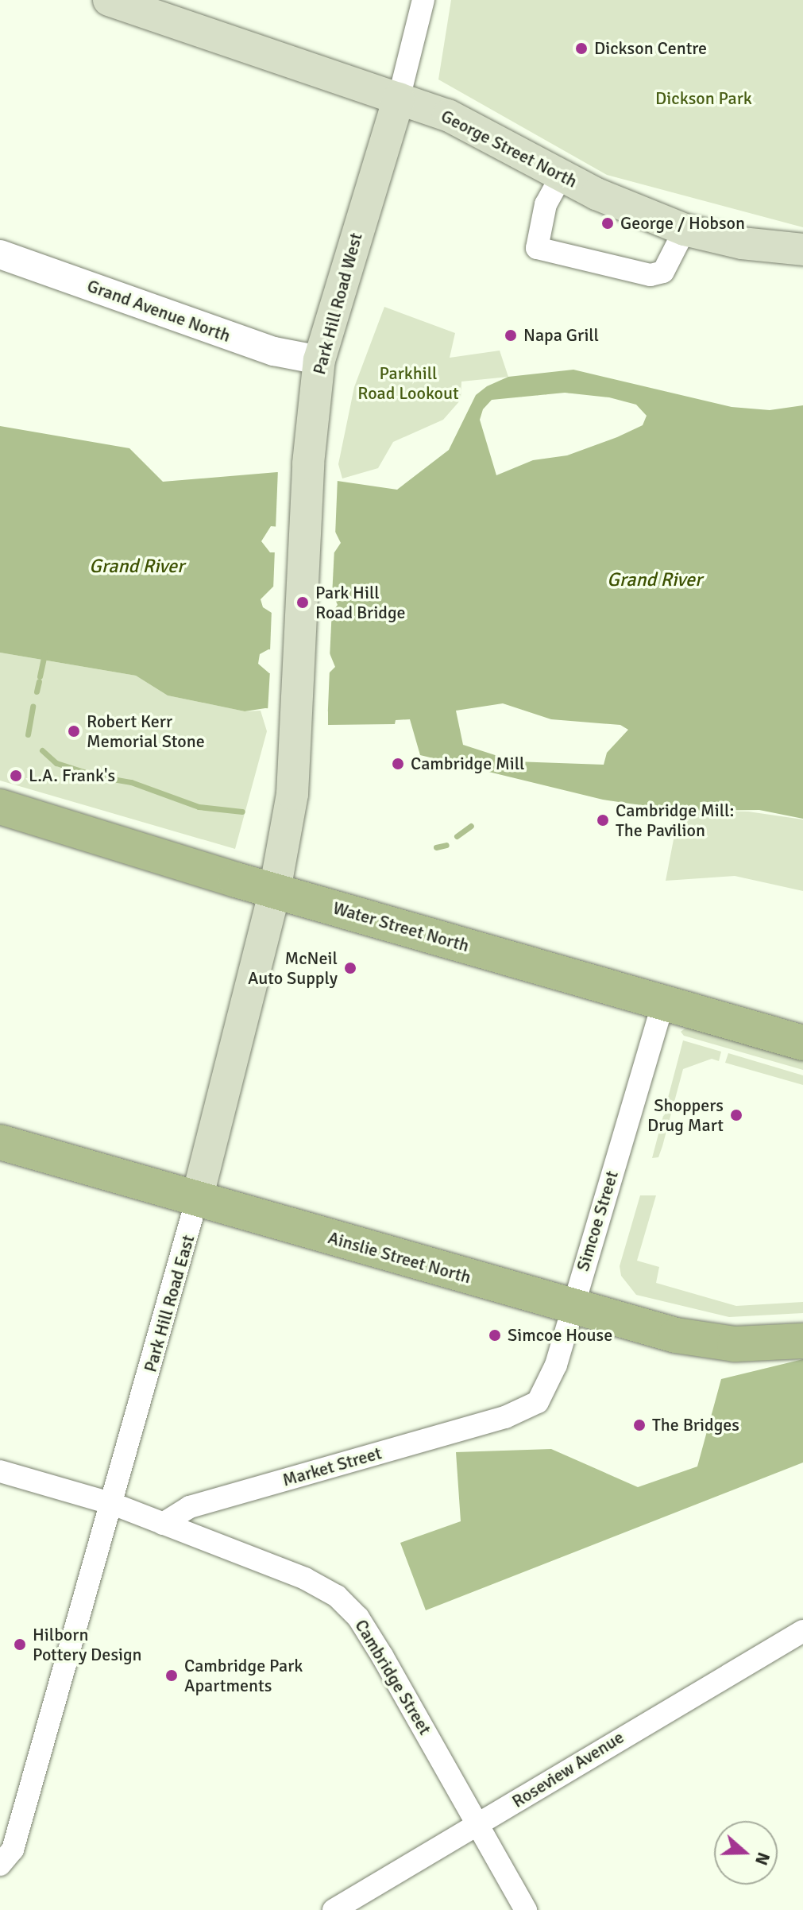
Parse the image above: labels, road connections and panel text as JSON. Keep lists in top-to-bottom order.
{
  "streets": {
    "main road": [
      "George Street North",
      "Park Hill Road West",
      "Water Street North",
      "Ainslie Street North",
      "Park Hill Road East"
    ],
    "street": [
      "Grand Avenue North",
      "Simcoe Street",
      "Market Street",
      "Cambridge Street",
      "Roseview Avenue"
    ]
  },
  "crossings": [
    ["George Street North", "Park Hill Road West"],
    ["Park Hill Road West", "Grand Avenue North"],
    ["Park Hill Road West", "Park Hill Road East"],
    ["Water Street North", "Simcoe Street"],
    ["Water Street North", "Park Hill Road East"],
    ["Simcoe Street", "Ainslie Street North"],
    ["Simcoe Street", "Market Street"],
    ["Ainslie Street North", "Park Hill Road East"],
    ["Park Hill Road East", "Cambridge Street"],
    ["Market Street", "Cambridge Street"],
    ["Cambridge Street", "Roseview Avenue"]
  ],
  "water": ["Grand River"],
  "parks": ["Dickson Park", "Parkhill Road Lookout"],
  "places": [
    "Dickson Centre",
    "George / Hobson",
    "Napa Grill",
    "Park Hill Road Bridge",
    "Robert Kerr Memorial Stone",
    "Cambridge Mill",
    "L.A. Frank's",
    "Cambridge Mill: The Pavilion",
    "McNeil Auto Supply",
    "Shoppers Drug Mart",
    "Simcoe House",
    "The Bridges",
    "Hilborn Pottery Design",
    "Cambridge Park Apartments"
  ],
  "north": "right"
}
